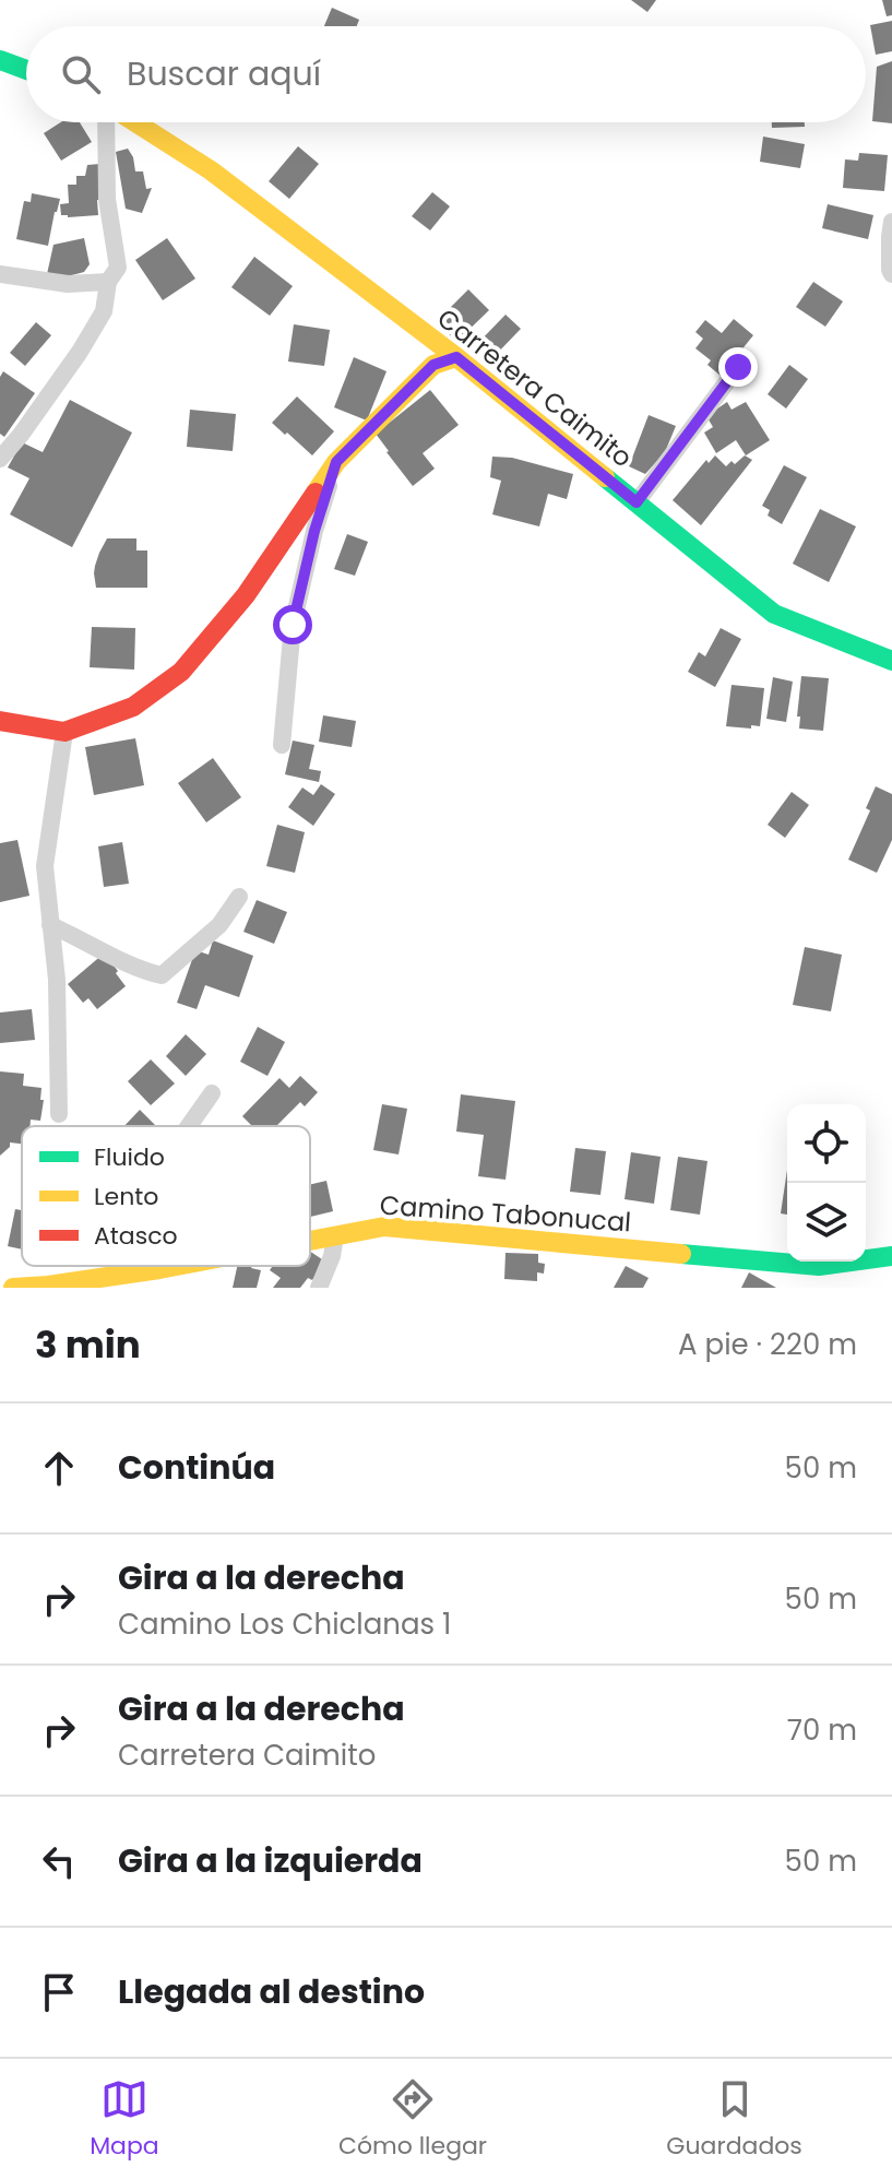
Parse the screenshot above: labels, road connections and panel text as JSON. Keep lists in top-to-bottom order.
{
  "streets": {
    "street": ["Carretera Caimito", "Camino Tabonucal"]
  },
  "legend": ["Fluido", "Lento", "Atasco"],
  "page": {
    "search": "Buscar aquí",
    "heading": ["3 min", "A pie · 220 m"],
    "list": [
      ["Continúa", "50 m"],
      ["Gira a la derecha", "Camino Los Chiclanas 1", "50 m"],
      ["Gira a la derecha", "Carretera Caimito", "70 m"],
      ["Gira a la izquierda", "50 m"],
      "Llegada al destino"
    ],
    "nav": ["Mapa", "Cómo llegar", "Guardados"]
  }
}
